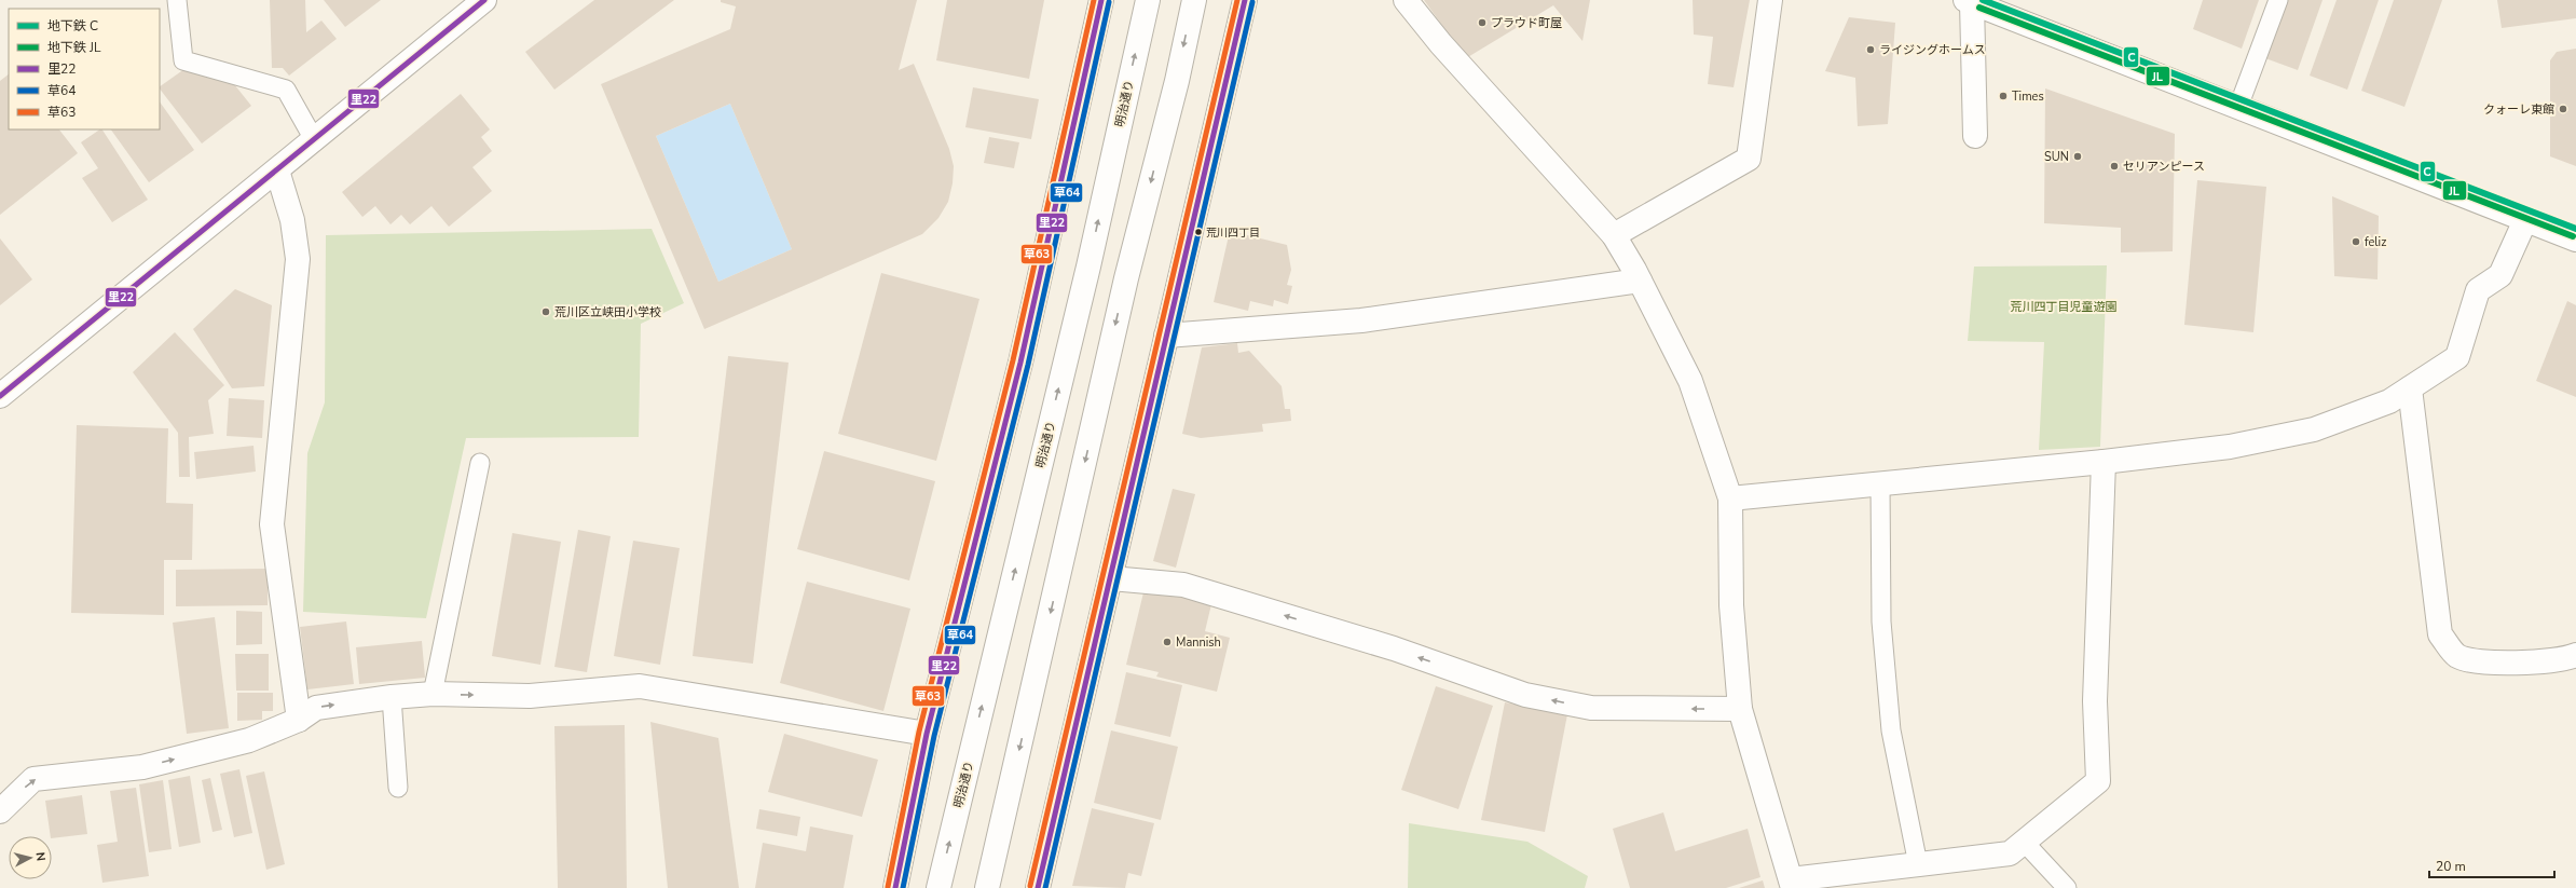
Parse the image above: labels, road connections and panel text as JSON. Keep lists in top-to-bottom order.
{
  "streets": {
    "street": ["明治通り"]
  },
  "parks": ["荒川四丁目児童遊園"],
  "places": [
    "プラウド町屋",
    "ライジングホームス",
    "Times",
    "クォーレ東館",
    "SUN",
    "セリアンピース",
    "荒川四丁目",
    "feliz",
    "荒川区立峡田小学校",
    "Mannish"
  ],
  "lines": [
    "metro line C",
    "transit line 里22",
    "transit line 草63",
    "transit line 草64",
    "metro line JL"
  ],
  "legend": [
    "地下鉄 C",
    "地下鉄 JL",
    "里22",
    "草64",
    "草63"
  ],
  "scale_bar": "20 m",
  "north": "right"
}
